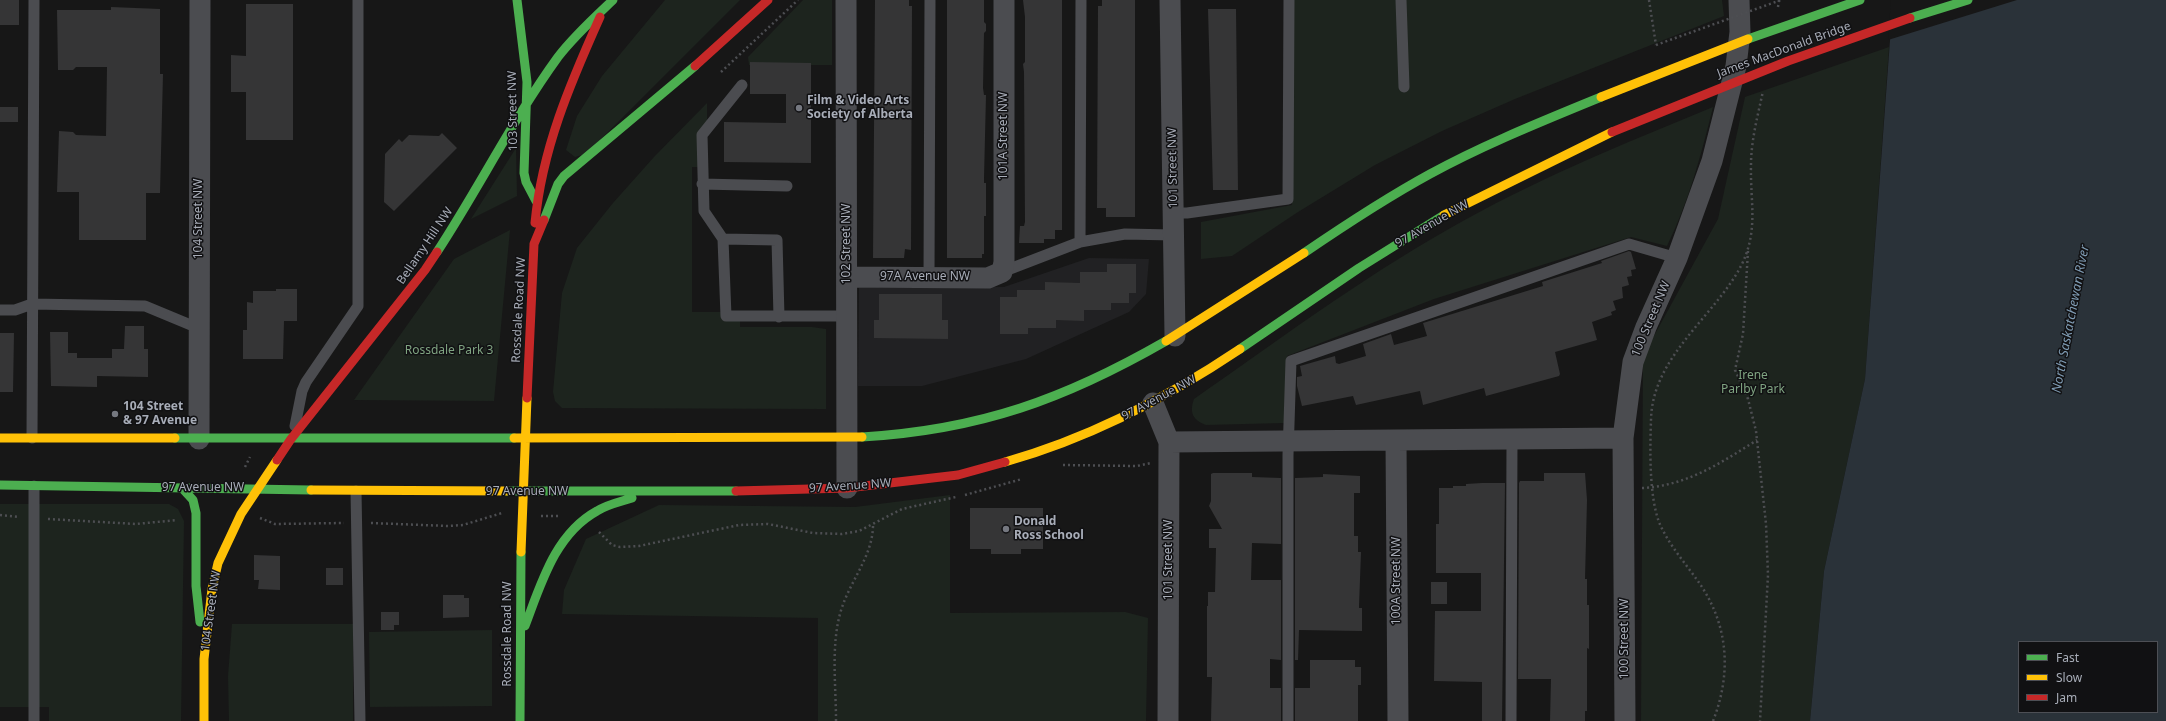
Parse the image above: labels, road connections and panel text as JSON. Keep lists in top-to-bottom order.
{
  "streets": {
    "main road": [
      "James MacDonald Bridge",
      "103 Street NW",
      "104 Street NW",
      "97 Avenue NW",
      "Bellamy Hill NW",
      "Rossdale Road NW"
    ],
    "street": [
      "101A Street NW",
      "101 Street NW",
      "102 Street NW",
      "97A Avenue NW",
      "100 Street NW",
      "100A Street NW"
    ]
  },
  "crossings": [
    ["James MacDonald Bridge", "101 Street NW"],
    ["James MacDonald Bridge", "97 Avenue NW"],
    ["103 Street NW", "Bellamy Hill NW"],
    ["101A Street NW", "97A Avenue NW"],
    ["101 Street NW", "97 Avenue NW"],
    ["104 Street NW", "97 Avenue NW"],
    ["104 Street NW", "Bellamy Hill NW"],
    ["97 Avenue NW", "102 Street NW"],
    ["97 Avenue NW", "Bellamy Hill NW"],
    ["97 Avenue NW", "Rossdale Road NW"],
    ["102 Street NW", "97A Avenue NW"],
    ["Bellamy Hill NW", "Rossdale Road NW"]
  ],
  "water": ["North Saskatchewan River"],
  "parks": ["Rossdale Park 3", "Irene Parlby Park"],
  "places": ["Film & Video Arts Society of Alberta", "104 Street & 97 Avenue", "Donald Ross School"],
  "legend": ["Fast", "Slow", "Jam"]
}
